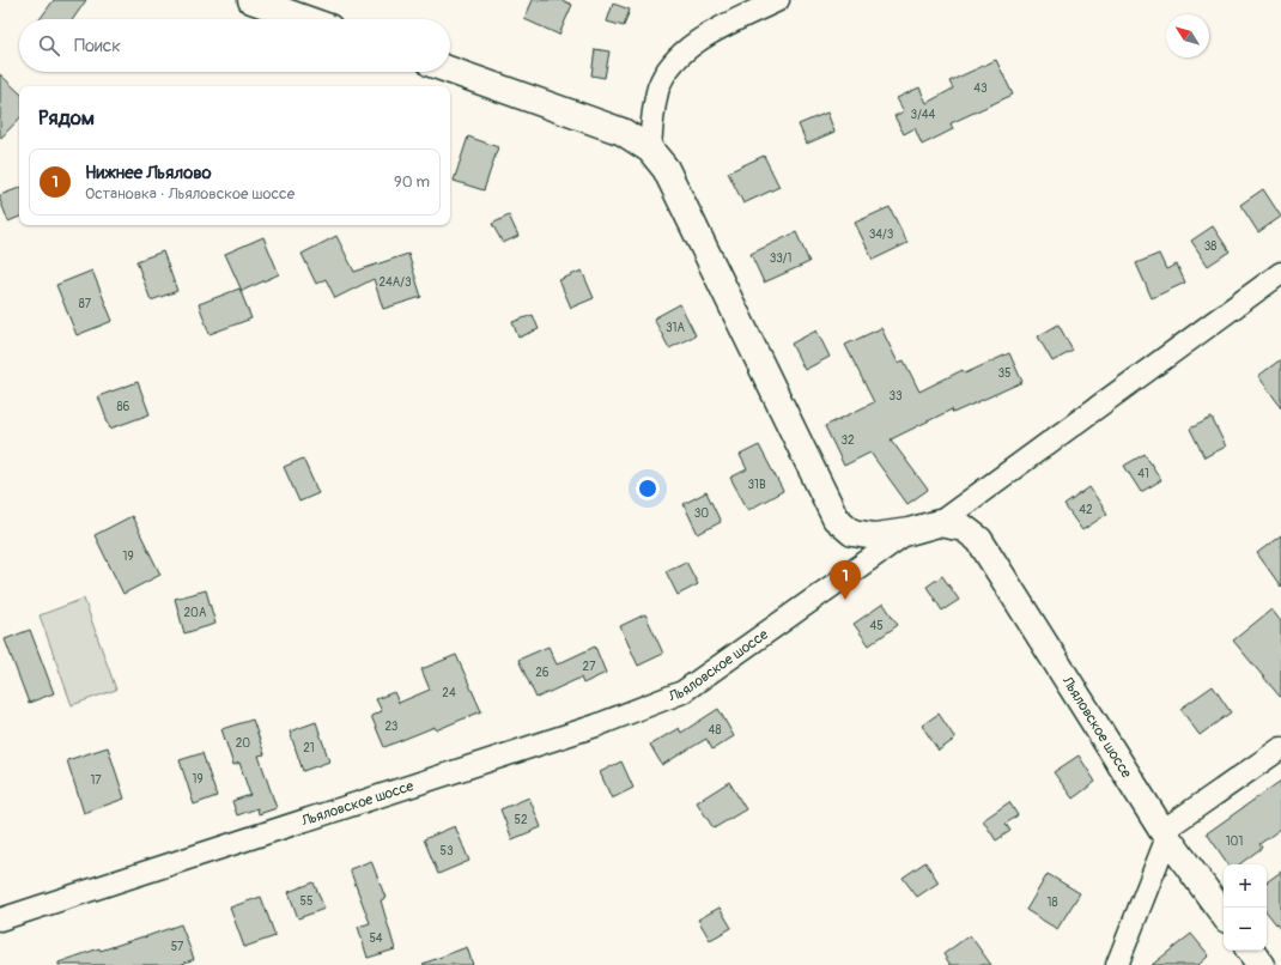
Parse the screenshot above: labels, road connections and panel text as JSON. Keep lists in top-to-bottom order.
{
  "streets": {
    "street": ["Льяловское шоссе"]
  },
  "house_numbers": [
    "43",
    "3/44",
    "34/3",
    "38",
    "33/1",
    "24А/3",
    "87",
    "31А",
    "35",
    "33",
    "86",
    "32",
    "41",
    "31В",
    "42",
    "30",
    "19",
    "20А",
    "45",
    "27",
    "26",
    "24",
    "23",
    "48",
    "20",
    "21",
    "19",
    "17",
    "52",
    "101",
    "53",
    "55",
    "18",
    "54",
    "57"
  ],
  "north": "top left",
  "page": {
    "search": "Поиск",
    "heading": "Рядом",
    "list": [
      {
        "mark": "1",
        "name": "Нижнее Льялово",
        "note": "Остановка · Льяловское шоссе",
        "value": "90 m"
      }
    ],
    "pins": "1",
    "map_buttons": ["+", "−"]
  }
}
